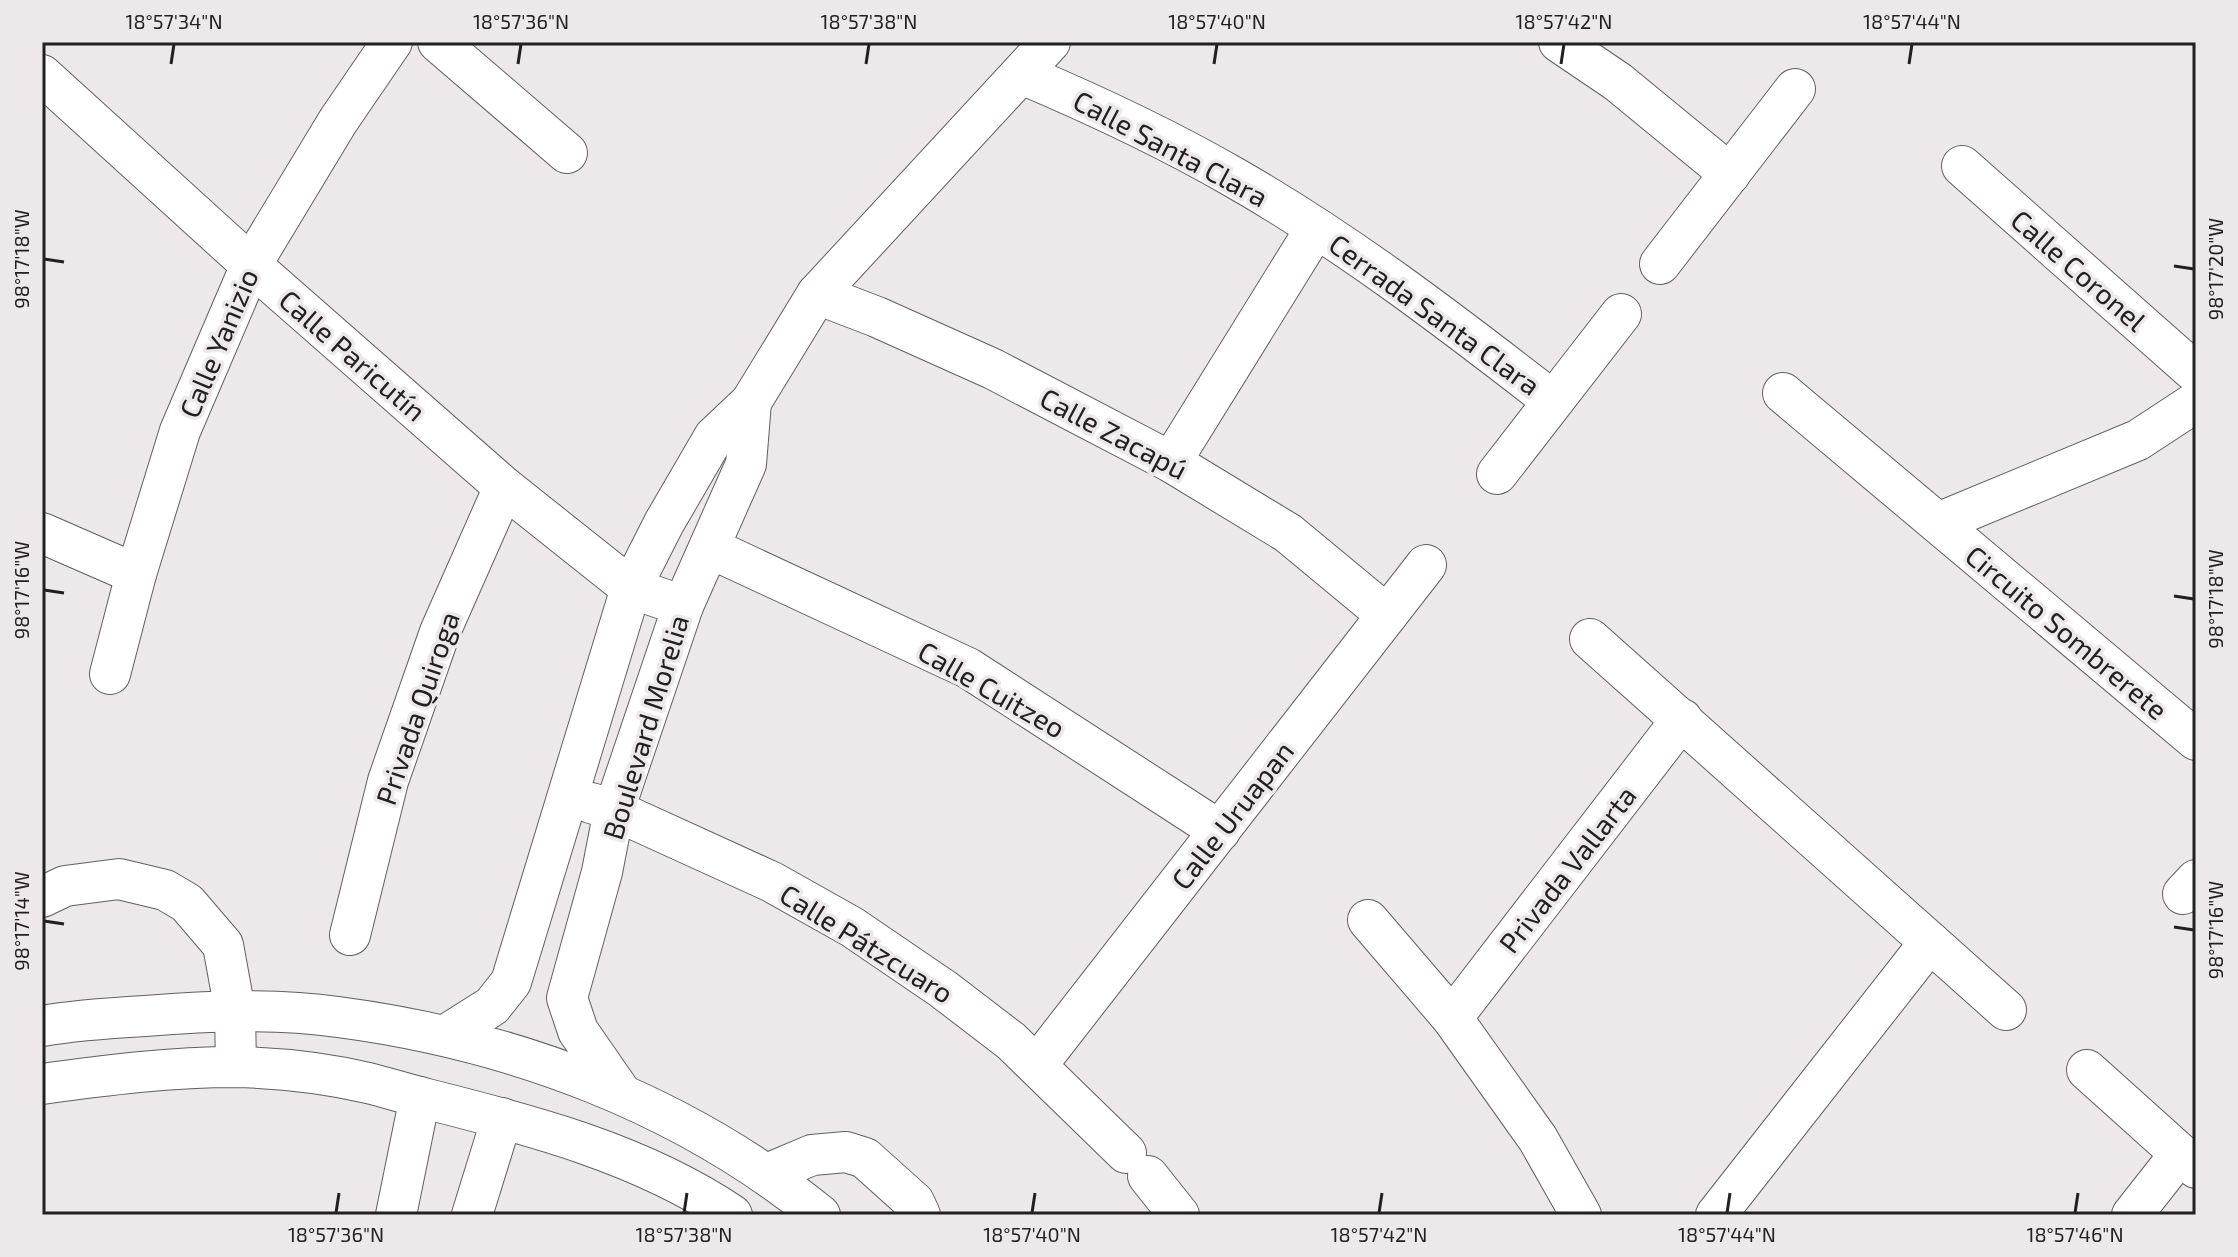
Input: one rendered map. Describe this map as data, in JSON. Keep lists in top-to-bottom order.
{
  "streets": {
    "street": [
      "Calle Santa Clara",
      "Calle Coronel",
      "Cerrada Santa Clara",
      "Calle Yanizio",
      "Calle Paricutín",
      "Calle Zacapú",
      "Circuito Sombrerete",
      "Calle Cuitzeo",
      "Privada Quiroga",
      "Boulevard Morelia",
      "Calle Uruapan",
      "Privada Vallarta",
      "Calle Pátzcuaro"
    ]
  },
  "crossings": [
    ["Calle Santa Clara", "Cerrada Santa Clara"],
    ["Calle Santa Clara", "Boulevard Morelia"],
    ["Calle Yanizio", "Calle Paricutín"],
    ["Calle Paricutín", "Privada Quiroga"],
    ["Calle Paricutín", "Boulevard Morelia"],
    ["Calle Zacapú", "Boulevard Morelia"],
    ["Calle Zacapú", "Calle Uruapan"],
    ["Calle Cuitzeo", "Boulevard Morelia"],
    ["Calle Cuitzeo", "Calle Uruapan"],
    ["Boulevard Morelia", "Calle Pátzcuaro"],
    ["Calle Uruapan", "Calle Pátzcuaro"]
  ],
  "coordinates": [
    "18°57'34\"N",
    "18°57'36\"N",
    "18°57'38\"N",
    "18°57'40\"N",
    "18°57'42\"N",
    "18°57'44\"N",
    "98°17'18\"W",
    "98°17'20\"W",
    "98°17'16\"W",
    "98°17'14\"W",
    "18°57'46\"N"
  ]
}
